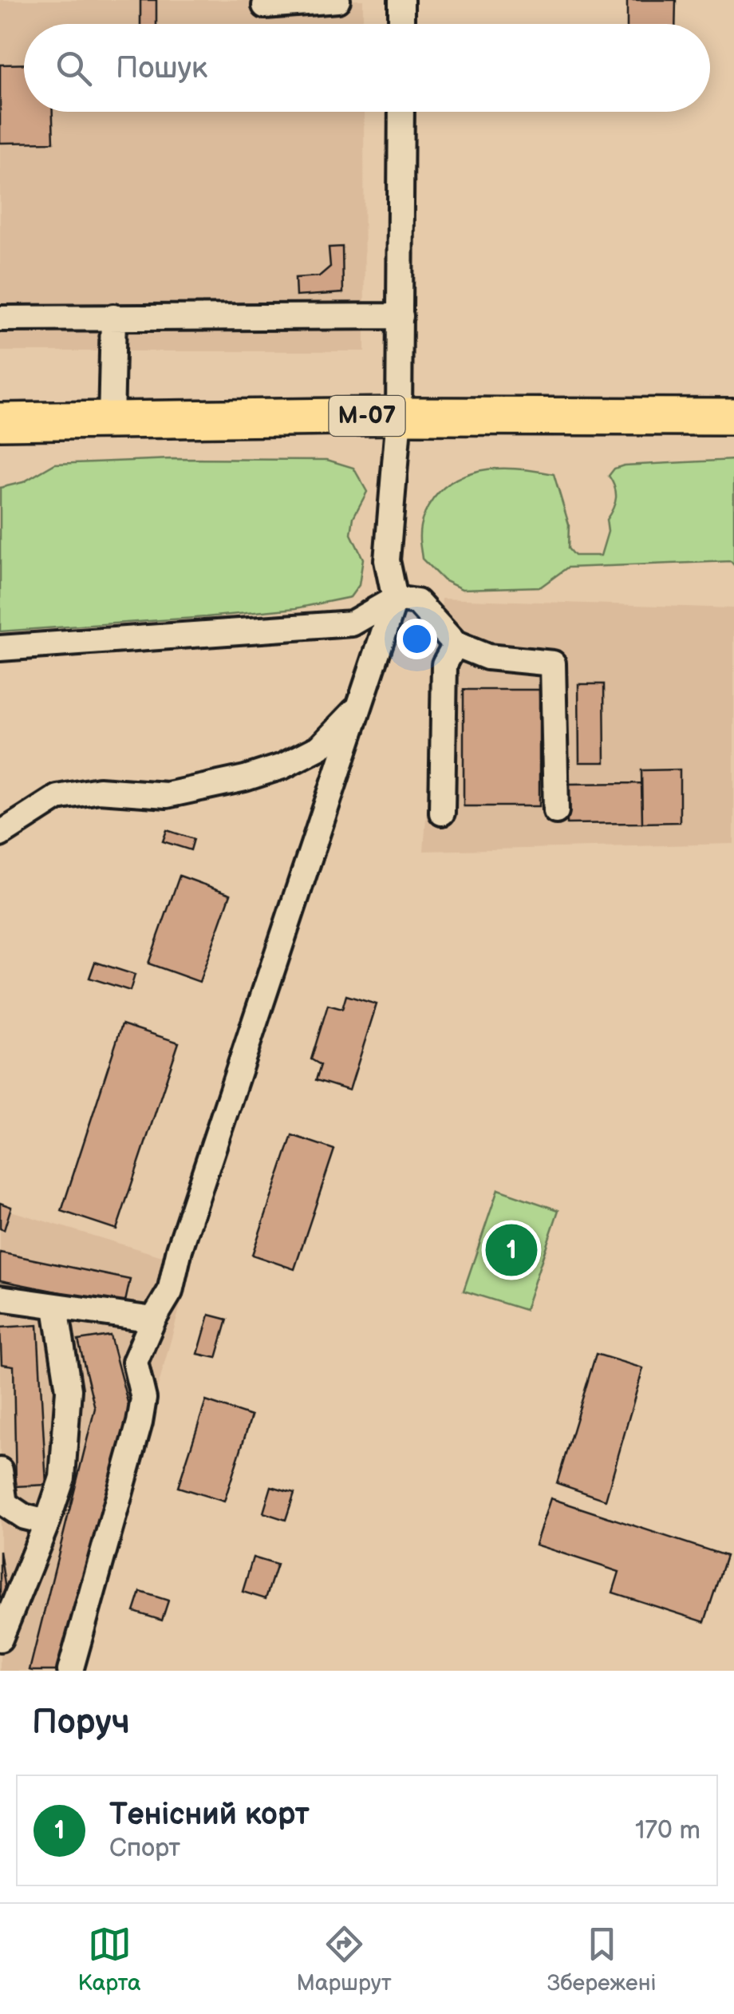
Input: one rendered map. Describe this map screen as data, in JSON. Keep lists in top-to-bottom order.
{
  "streets": {
    "highway": ["М-07"]
  },
  "page": {
    "search": "Пошук",
    "pins": "1",
    "heading": "Поруч",
    "list": [
      {
        "mark": "1",
        "name": "Тенісний корт",
        "note": "Спорт",
        "value": "170 m"
      }
    ],
    "nav": ["Карта", "Маршрут", "Збережені"]
  }
}
